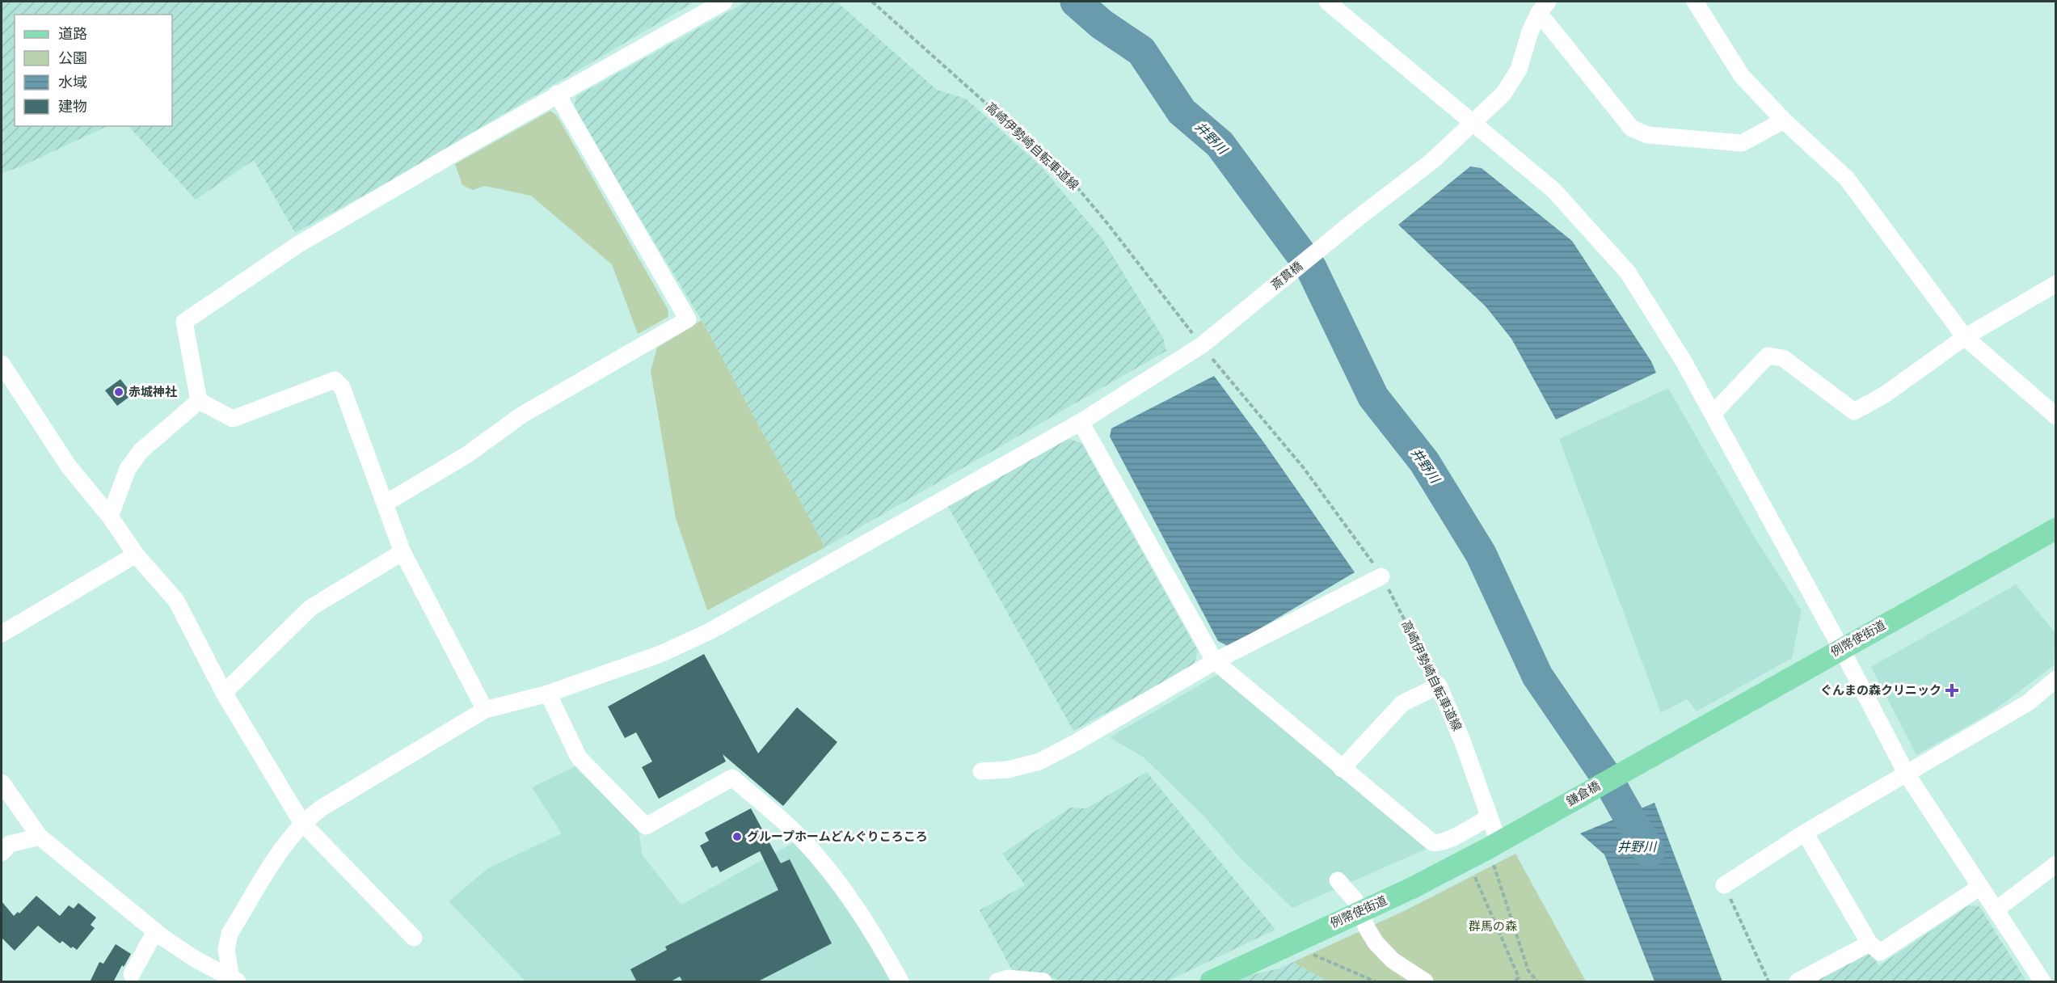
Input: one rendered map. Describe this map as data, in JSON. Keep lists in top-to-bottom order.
{
  "streets": {
    "main road": ["例幣使街道", "鎌倉橋"],
    "street": ["高崎伊勢崎自転車道線", "斎貫橋"]
  },
  "crossings": [
    ["高崎伊勢崎自転車道線", "例幣使街道"],
    ["高崎伊勢崎自転車道線", "鎌倉橋"],
    ["例幣使街道", "鎌倉橋"]
  ],
  "water": ["井野川"],
  "parks": ["群馬の森"],
  "places": {
    "other": ["赤城神社", "グループホームどんぐりころころ"],
    "health": ["ぐんまの森クリニック"]
  },
  "legend": [
    "道路",
    "公園",
    "水域",
    "建物"
  ]
}
